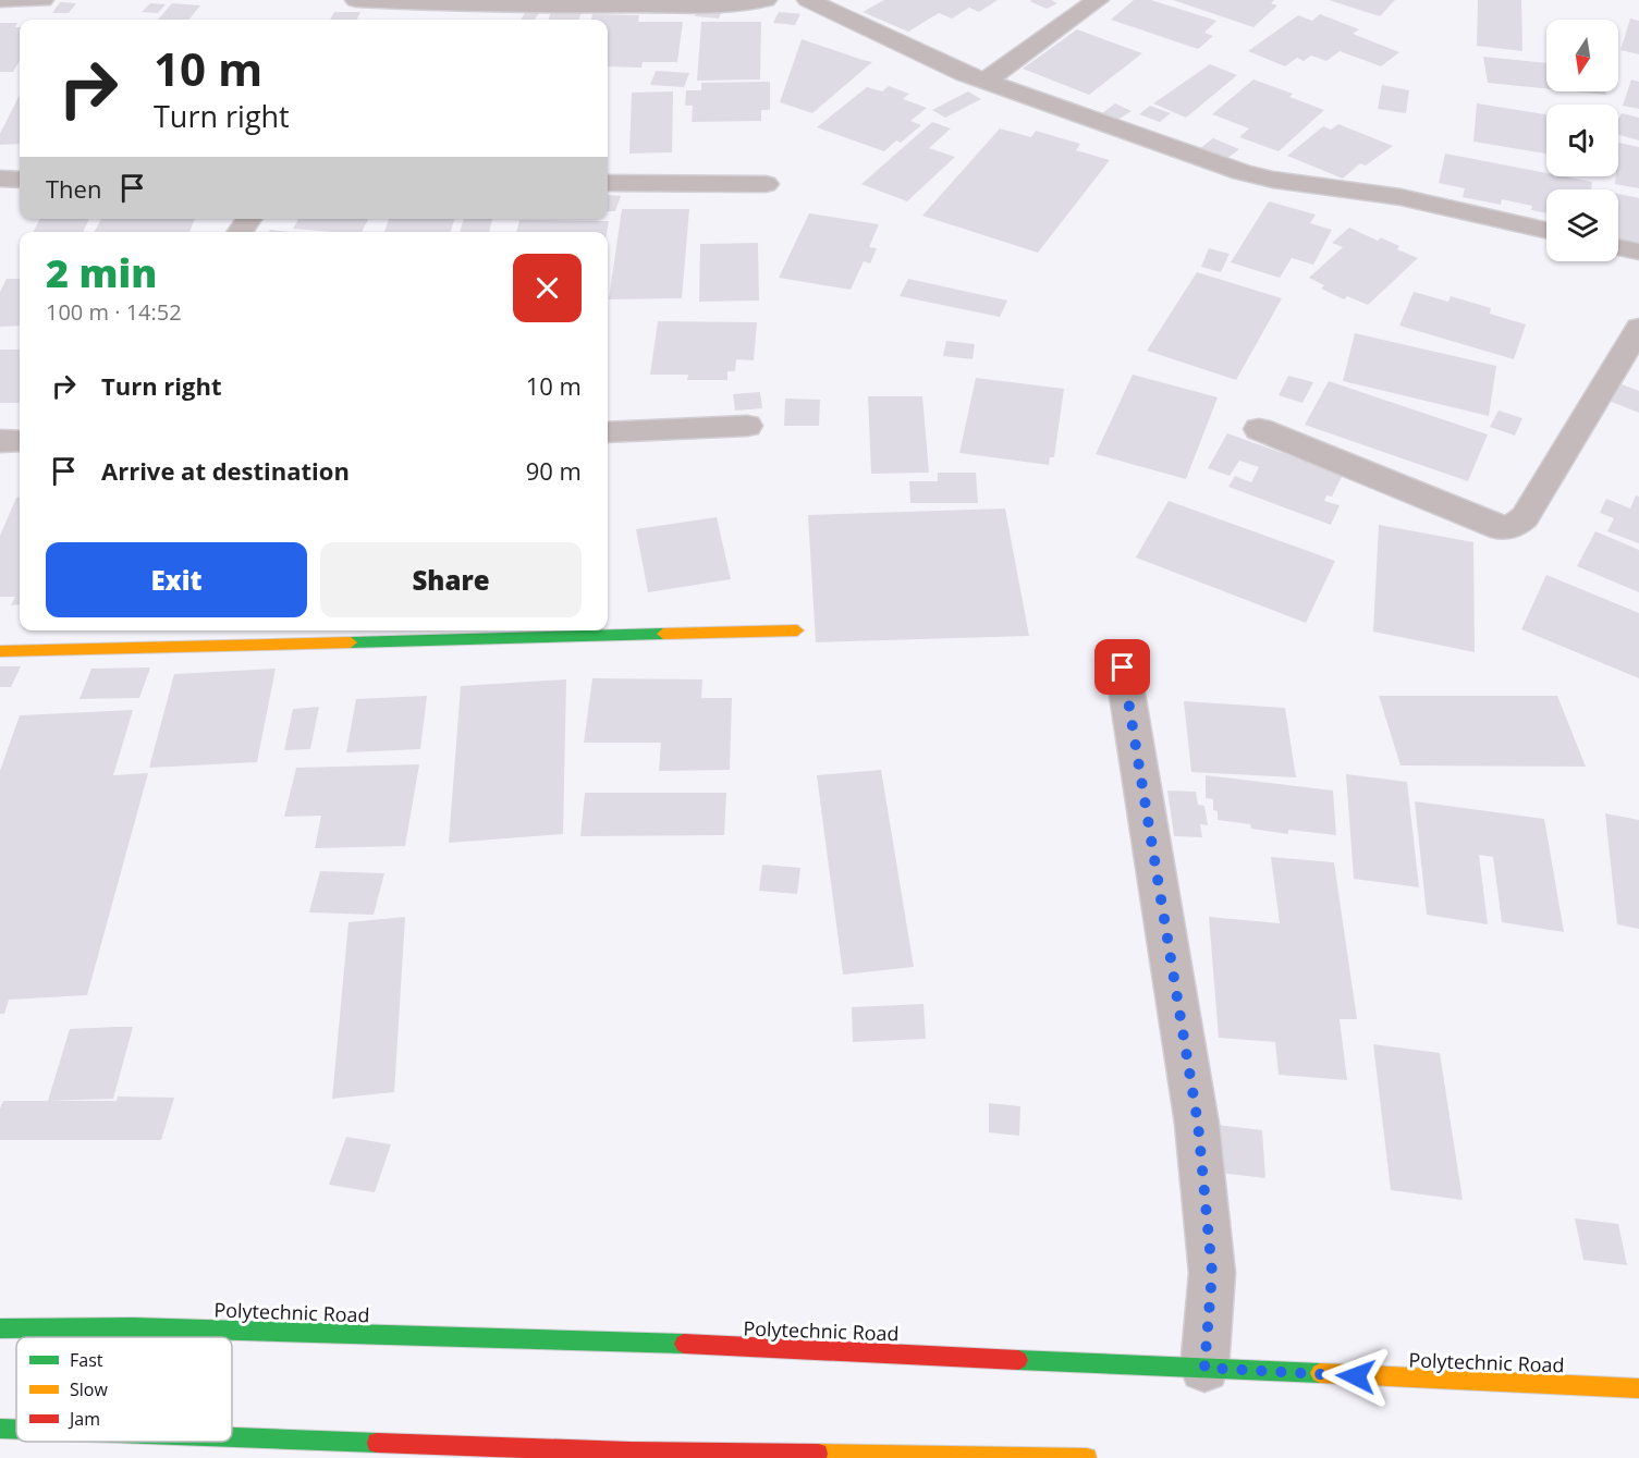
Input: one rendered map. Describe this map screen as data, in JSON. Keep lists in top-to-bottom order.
{
  "streets": {
    "main road": ["Polytechnic Road"]
  },
  "legend": ["Fast", "Slow", "Jam"],
  "north": "bottom",
  "page": {
    "turn": ["10 m", "Turn right"],
    "then": "Then",
    "heading": ["2 min", "100 m · 14:52"],
    "list": [
      {
        "name": "Turn right",
        "value": "10 m"
      },
      {
        "name": "Arrive at destination",
        "value": "90 m"
      }
    ],
    "buttons": ["Exit", "Share"]
  }
}
